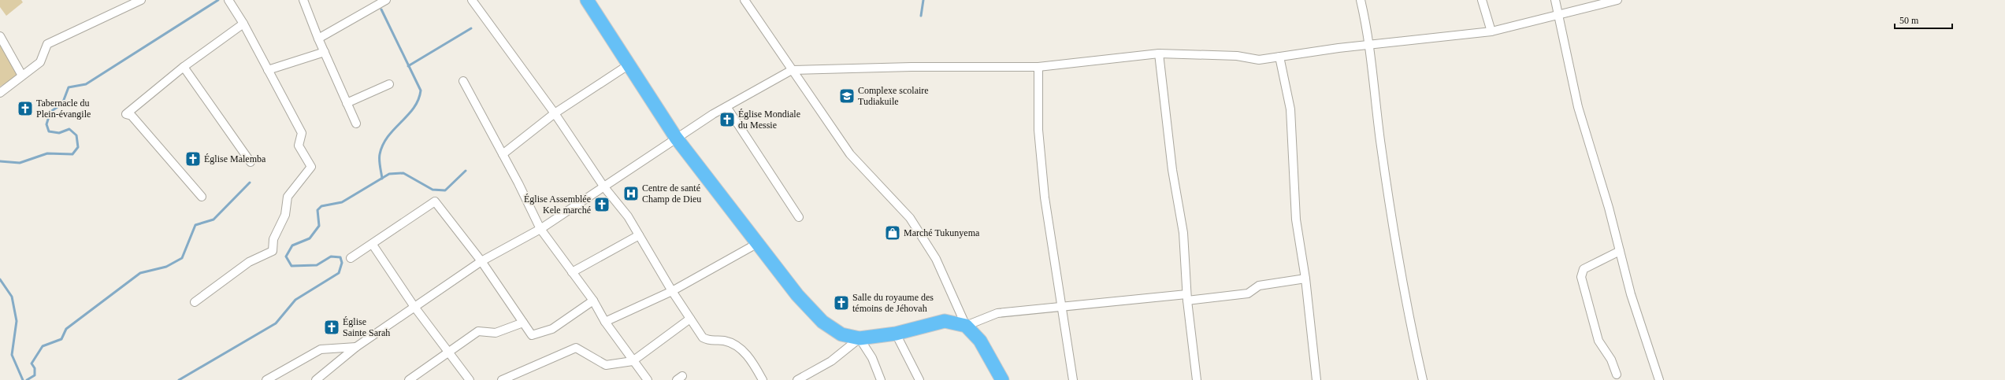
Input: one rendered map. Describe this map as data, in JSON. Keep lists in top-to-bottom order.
{
  "places": {
    "school or university": ["Complexe scolaire Tudiakuile"],
    "church": [
      "Tabernacle du Plein-évangile",
      "Église Mondiale du Messie",
      "Église Malemba",
      "Église Assemblée Kele marché",
      "Salle du royaume des témoins de Jéhovah",
      "Église Sainte Sarah"
    ],
    "hospital": ["Centre de santé Champ de Dieu"],
    "shop": ["Marché Tukunyema"]
  },
  "scale_bar": "50 m"
}
